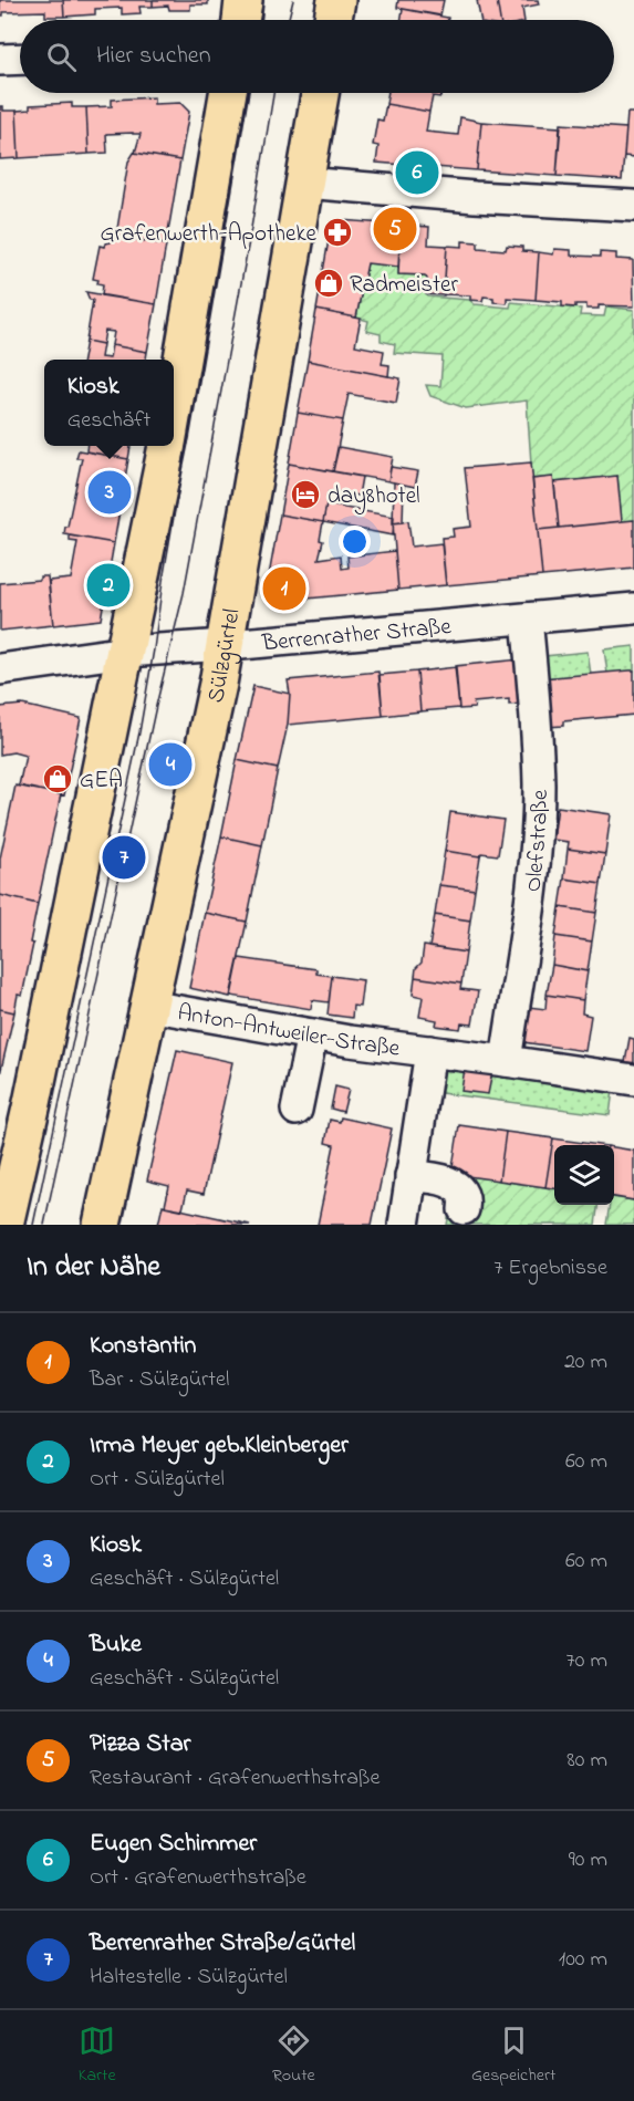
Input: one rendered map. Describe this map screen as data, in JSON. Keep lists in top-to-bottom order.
{
  "streets": {
    "main road": ["Sülzgürtel"],
    "street": ["Berrenrather Straße", "Olefstraße", "Anton-Antweiler-Straße"]
  },
  "crossings": [
    ["Berrenrather Straße", "Sülzgürtel"],
    ["Berrenrather Straße", "Olefstraße"],
    ["Sülzgürtel", "Anton-Antweiler-Straße"],
    ["Olefstraße", "Anton-Antweiler-Straße"]
  ],
  "places": {
    "pharmacy": ["Grafenwerth-Apotheke"],
    "shop": ["Radmeister", "GEA"],
    "hotel": ["day8hotel"]
  },
  "page": {
    "search": "Hier suchen",
    "pins": [
      "6",
      "5",
      "3",
      "2",
      "1",
      "4",
      "7"
    ],
    "popup": ["Kiosk", "Geschäft"],
    "heading": ["In der Nähe", "7 Ergebnisse"],
    "list": [
      {
        "mark": "1",
        "name": "Konstantin",
        "note": "Bar · Sülzgürtel",
        "value": "20 m"
      },
      {
        "mark": "2",
        "name": "Irma Meyer geb.Kleinberger",
        "note": "Ort · Sülzgürtel",
        "value": "60 m"
      },
      {
        "mark": "3",
        "name": "Kiosk",
        "note": "Geschäft · Sülzgürtel",
        "value": "60 m"
      },
      {
        "mark": "4",
        "name": "Buke",
        "note": "Geschäft · Sülzgürtel",
        "value": "70 m"
      },
      {
        "mark": "5",
        "name": "Pizza Star",
        "note": "Restaurant · Grafenwerthstraße",
        "value": "80 m"
      },
      {
        "mark": "6",
        "name": "Eugen Schimmer",
        "note": "Ort · Grafenwerthstraße",
        "value": "90 m"
      },
      {
        "mark": "7",
        "name": "Berrenrather Straße/Gürtel",
        "note": "Haltestelle · Sülzgürtel",
        "value": "100 m"
      }
    ],
    "nav": ["Karte", "Route", "Gespeichert"]
  }
}
